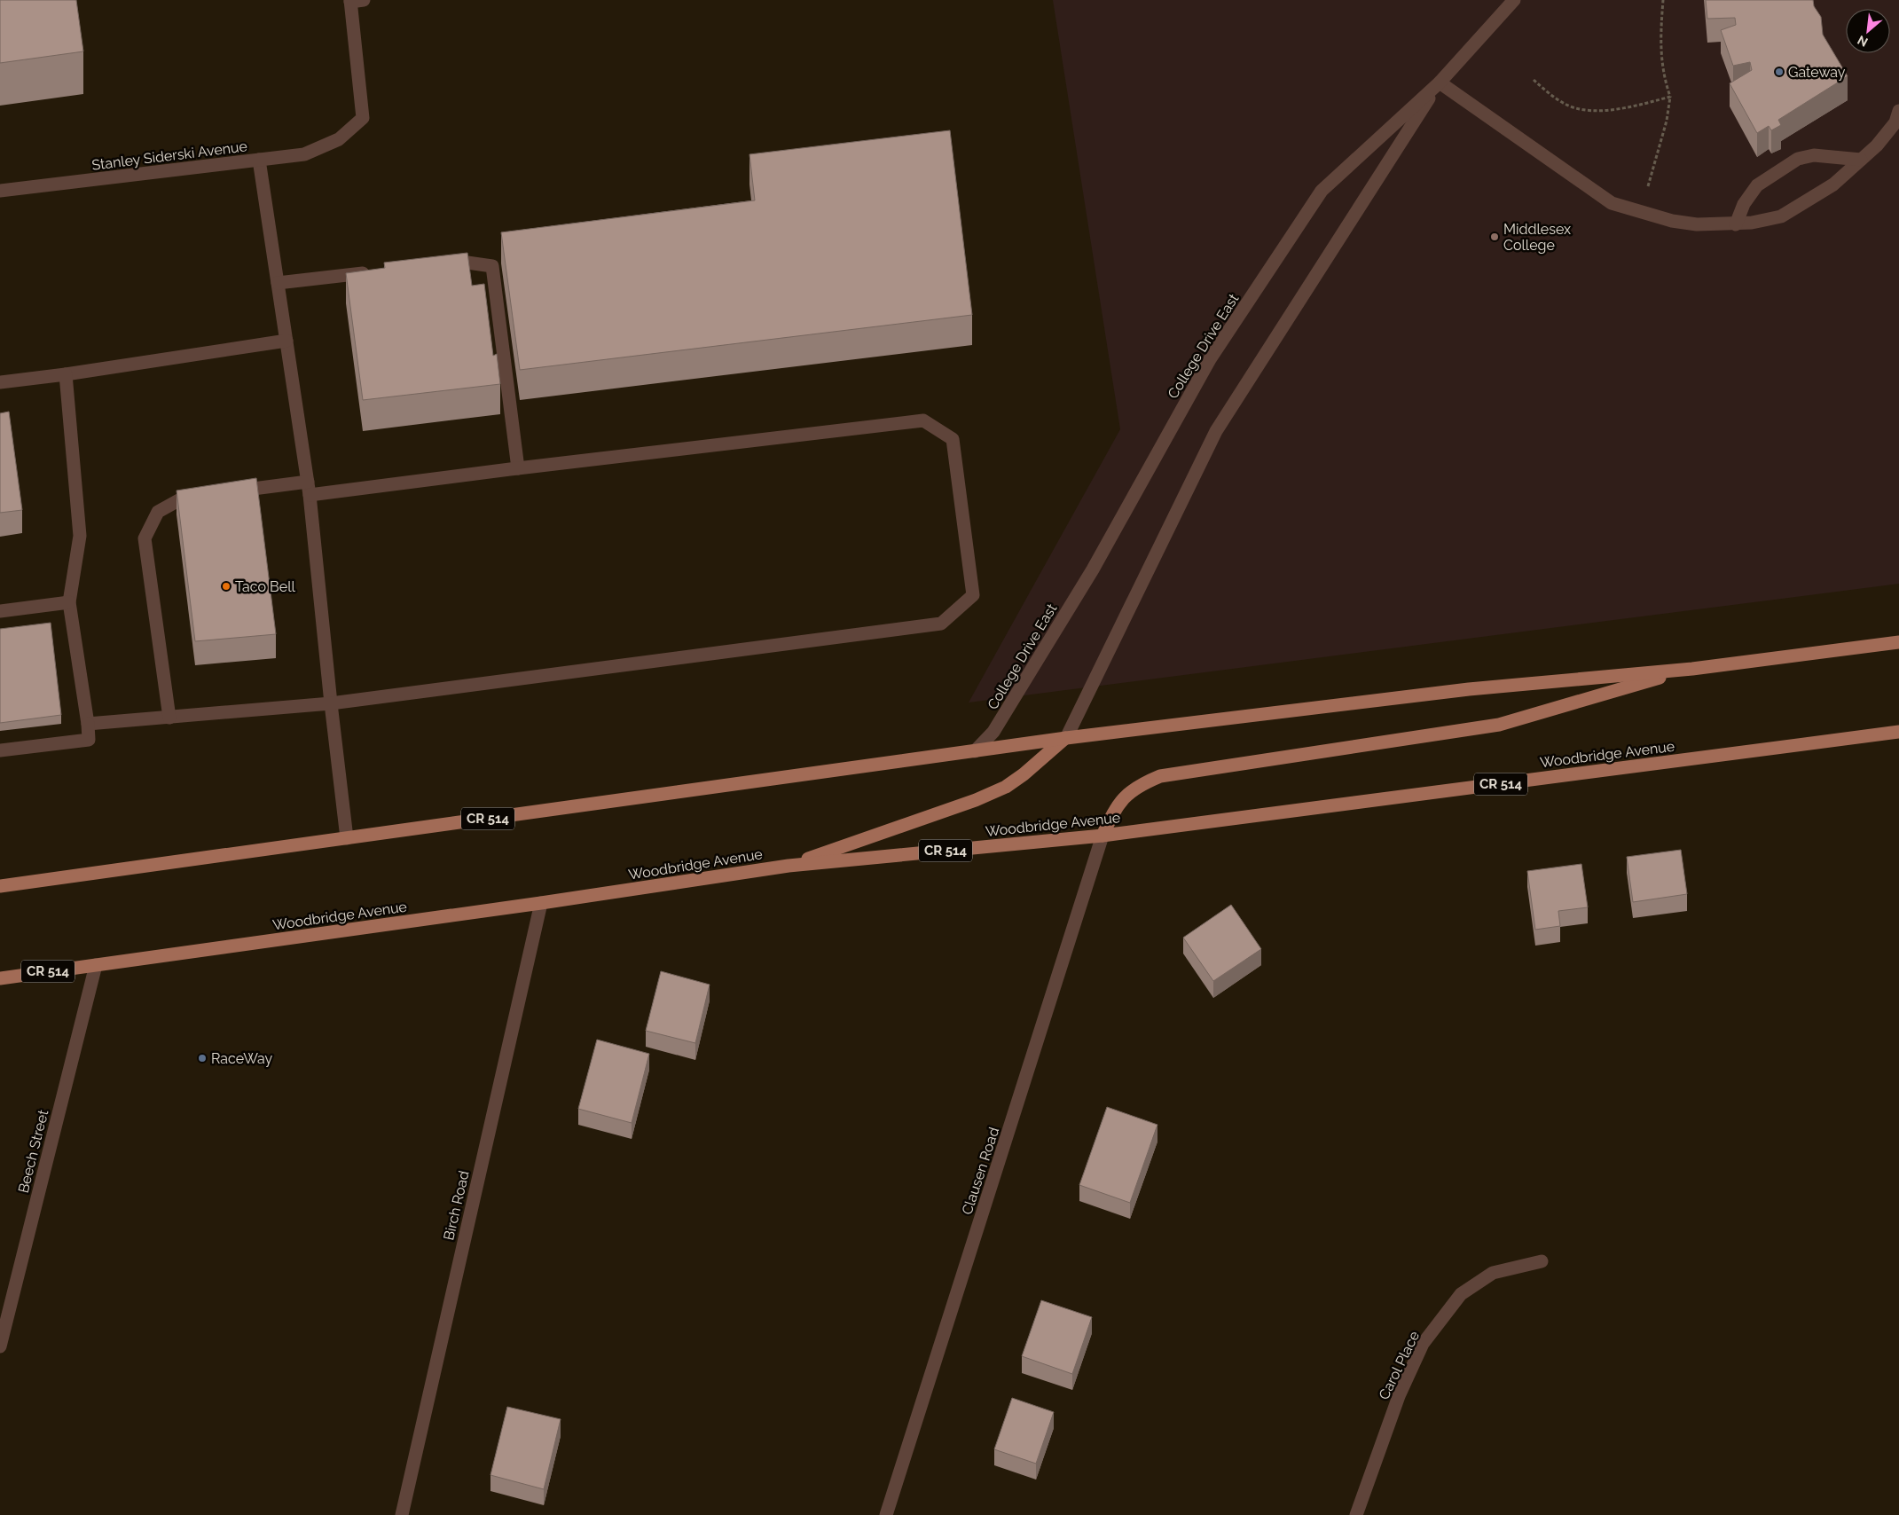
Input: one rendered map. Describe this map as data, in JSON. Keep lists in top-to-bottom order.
{
  "streets": {
    "main road": ["Woodbridge Avenue", "CR 514"],
    "street": [
      "Stanley Siderski Avenue",
      "College Drive East",
      "Beech Street",
      "Clausen Road",
      "Birch Road",
      "Carol Place"
    ]
  },
  "crossings": [
    ["College Drive East", "CR 514"],
    ["Woodbridge Avenue", "Beech Street"],
    ["Woodbridge Avenue", "Clausen Road"],
    ["Woodbridge Avenue", "Birch Road"]
  ],
  "places": [
    "Gateway",
    "Middlesex College",
    "Taco Bell",
    "RaceWay"
  ],
  "north": "bottom left"
}
